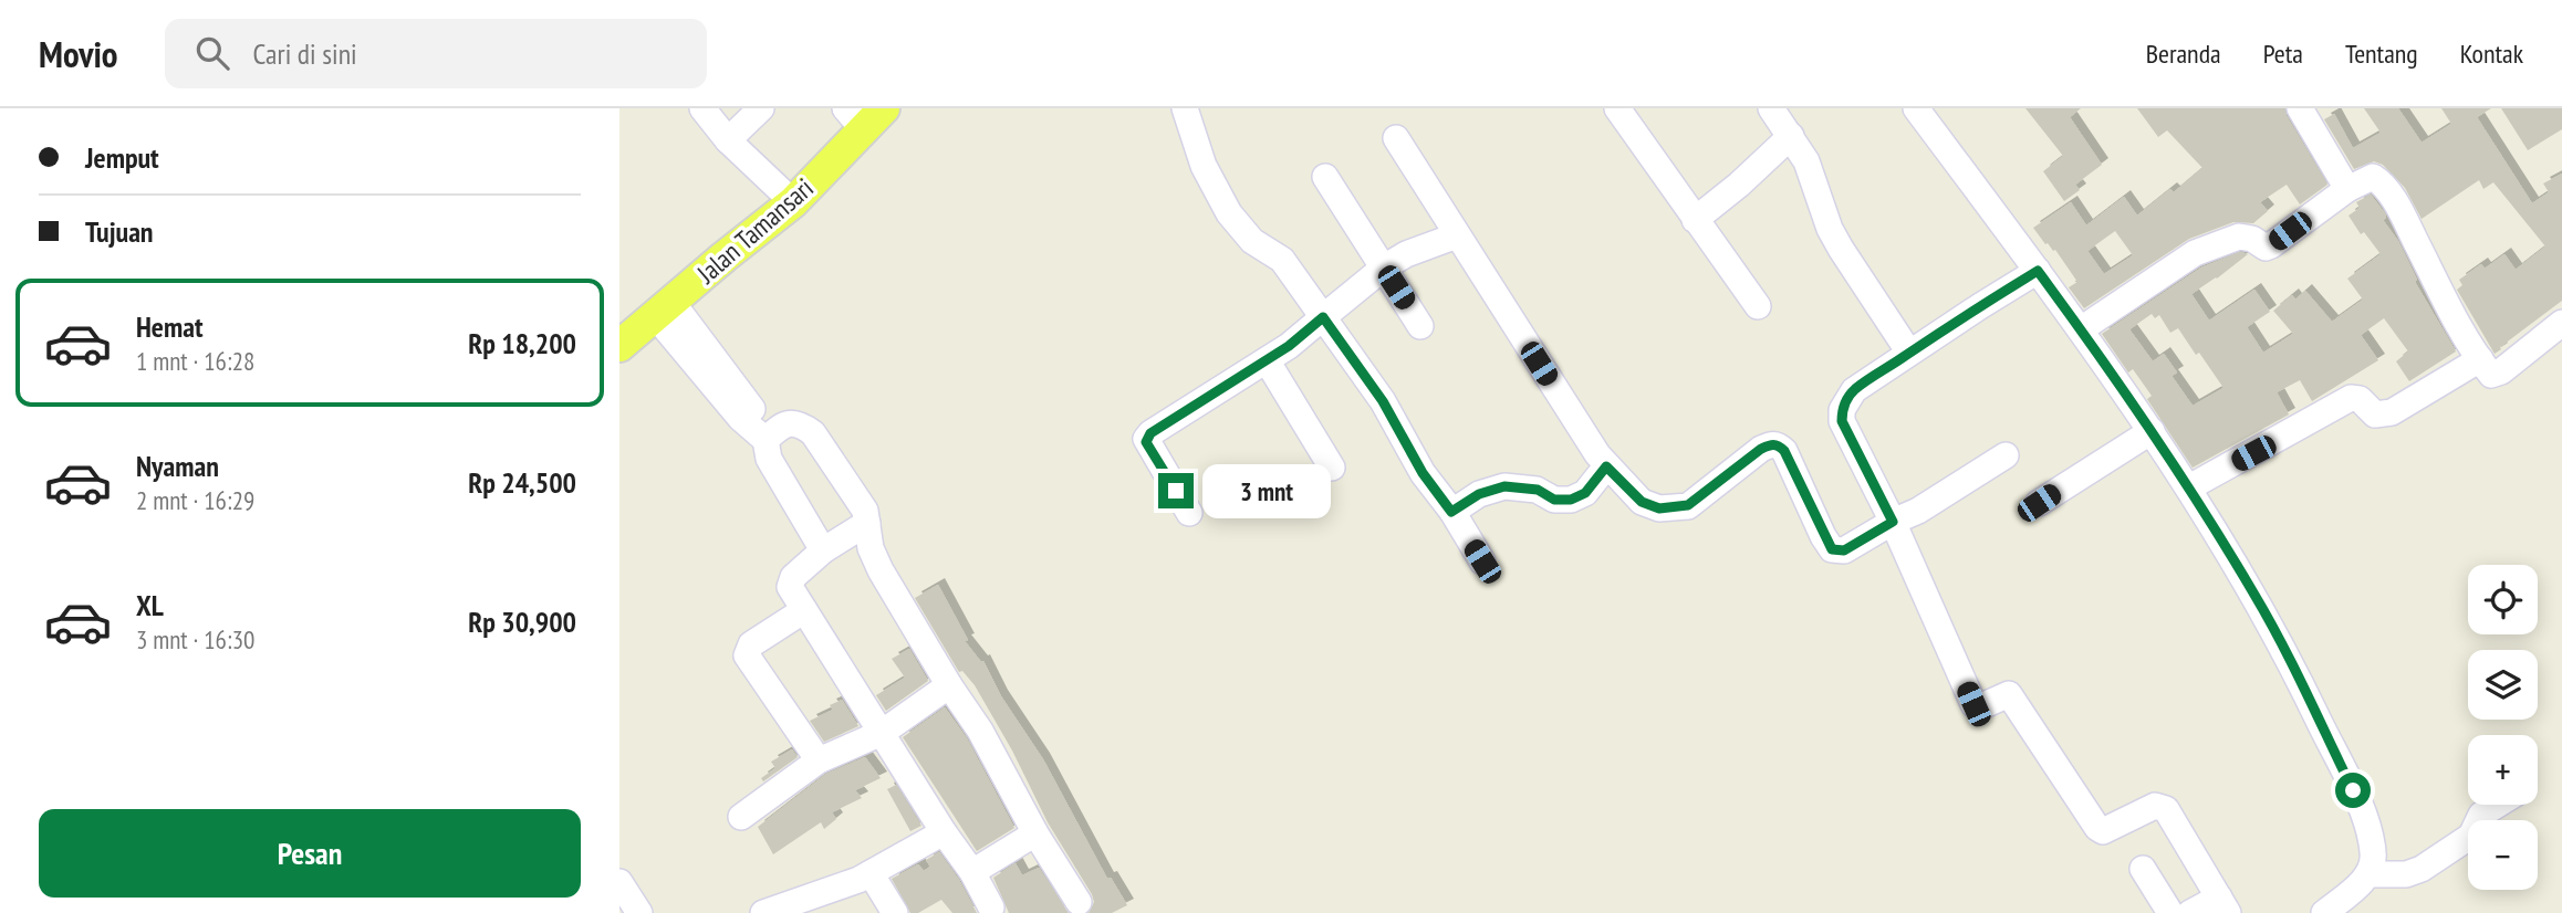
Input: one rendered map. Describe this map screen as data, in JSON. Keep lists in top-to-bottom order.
{
  "streets": {
    "main road": ["Jalan Tamansari"]
  },
  "page": {
    "header": "Movio",
    "search": "Cari di sini",
    "nav": [
      "Beranda",
      "Peta",
      "Tentang",
      "Kontak"
    ],
    "banner": ["Jemput", "Tujuan"],
    "list": [
      {
        "name": "Hemat",
        "note": "1 mnt · 16:28",
        "value": "Rp 18,200"
      },
      {
        "name": "Nyaman",
        "note": "2 mnt · 16:29",
        "value": "Rp 24,500"
      },
      {
        "name": "XL",
        "note": "3 mnt · 16:30",
        "value": "Rp 30,900"
      }
    ],
    "bubble": "3 mnt",
    "map_buttons": ["+", "−"],
    "buttons": "Pesan"
  }
}
